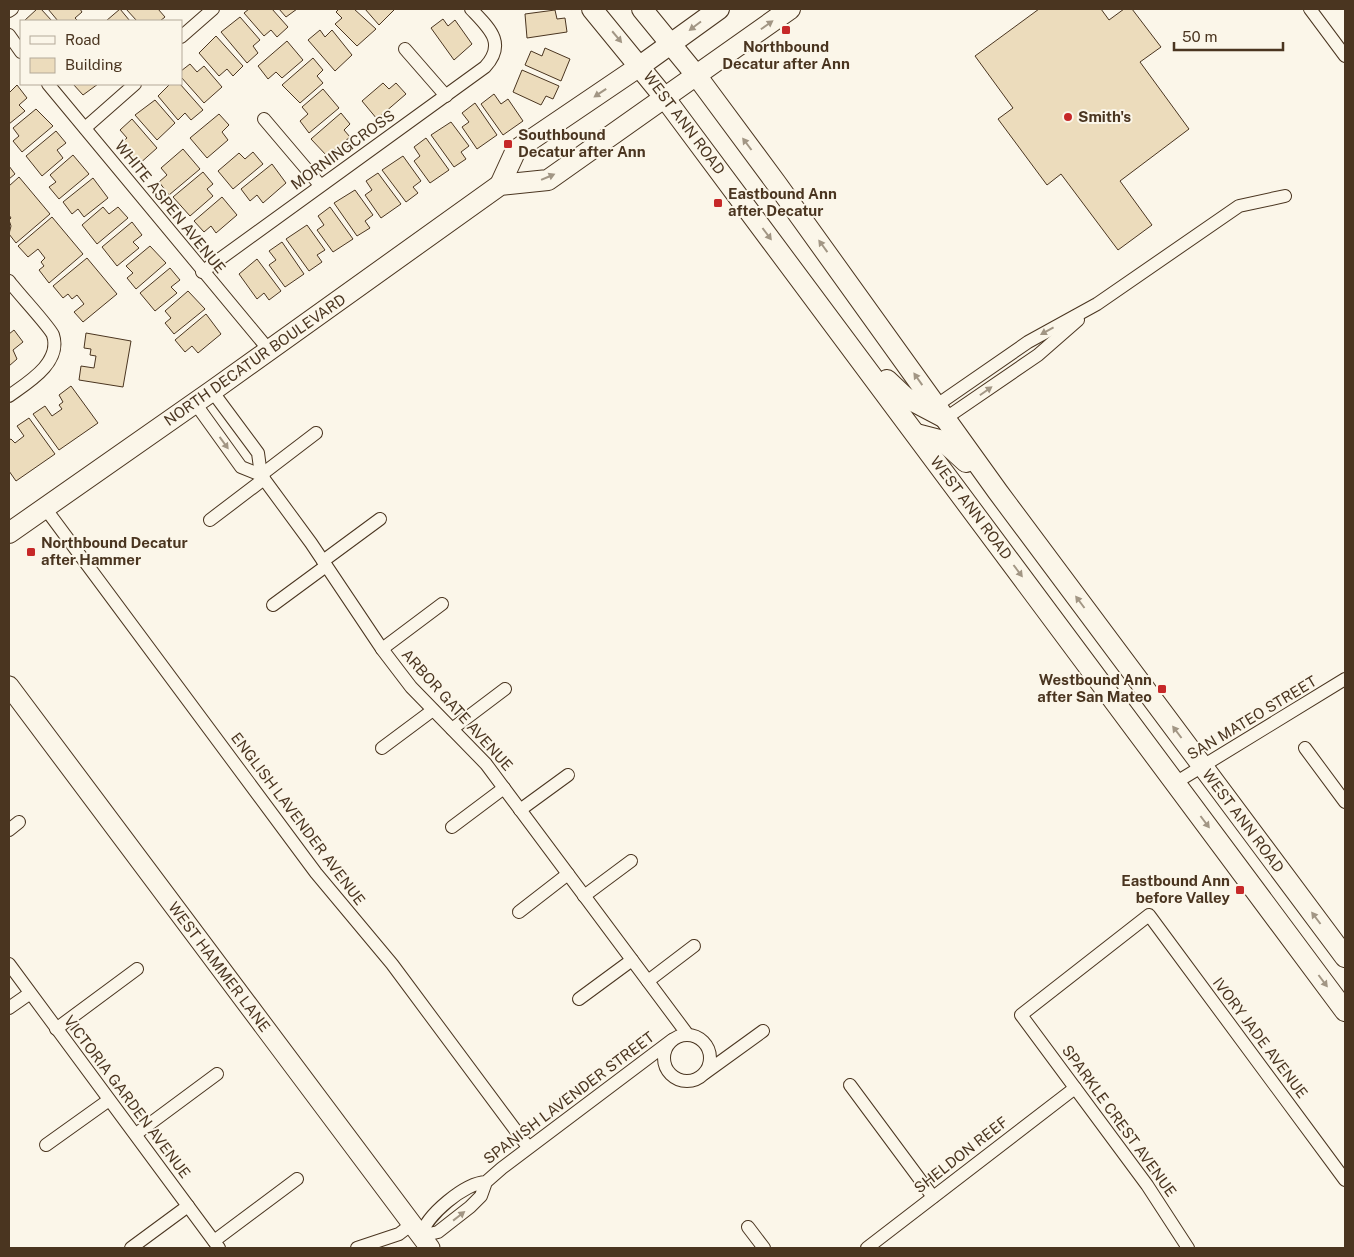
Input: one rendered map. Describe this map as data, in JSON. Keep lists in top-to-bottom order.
{
  "streets": {
    "main road": ["WEST ANN ROAD", "NORTH DECATUR BOULEVARD"],
    "street": [
      "MORNINGCROSS",
      "WHITE ASPEN AVENUE",
      "ARBOR GATE AVENUE",
      "SAN MATEO STREET",
      "ENGLISH LAVENDER AVENUE",
      "WEST HAMMER LANE",
      "IVORY JADE AVENUE",
      "VICTORIA GARDEN AVENUE",
      "SPANISH LAVENDER STREET",
      "SPARKLE CREST AVENUE",
      "SHELDON REEF"
    ]
  },
  "crossings": [
    ["WEST ANN ROAD", "NORTH DECATUR BOULEVARD"],
    ["WEST ANN ROAD", "SAN MATEO STREET"],
    ["MORNINGCROSS", "WHITE ASPEN AVENUE"],
    ["WHITE ASPEN AVENUE", "NORTH DECATUR BOULEVARD"],
    ["NORTH DECATUR BOULEVARD", "ARBOR GATE AVENUE"],
    ["NORTH DECATUR BOULEVARD", "ENGLISH LAVENDER AVENUE"],
    ["ARBOR GATE AVENUE", "SPANISH LAVENDER STREET"],
    ["ENGLISH LAVENDER AVENUE", "SPANISH LAVENDER STREET"],
    ["WEST HAMMER LANE", "SPANISH LAVENDER STREET"],
    ["IVORY JADE AVENUE", "SPARKLE CREST AVENUE"],
    ["SPARKLE CREST AVENUE", "SHELDON REEF"]
  ],
  "places": {
    "transit": [
      "Northbound Decatur after Ann",
      "Southbound Decatur after Ann",
      "Eastbound Ann after Decatur",
      "Northbound Decatur after Hammer",
      "Westbound Ann after San Mateo",
      "Eastbound Ann before Valley"
    ],
    "other": ["Smith's"]
  },
  "legend": ["Road", "Building"],
  "scale_bar": "50 m"
}
